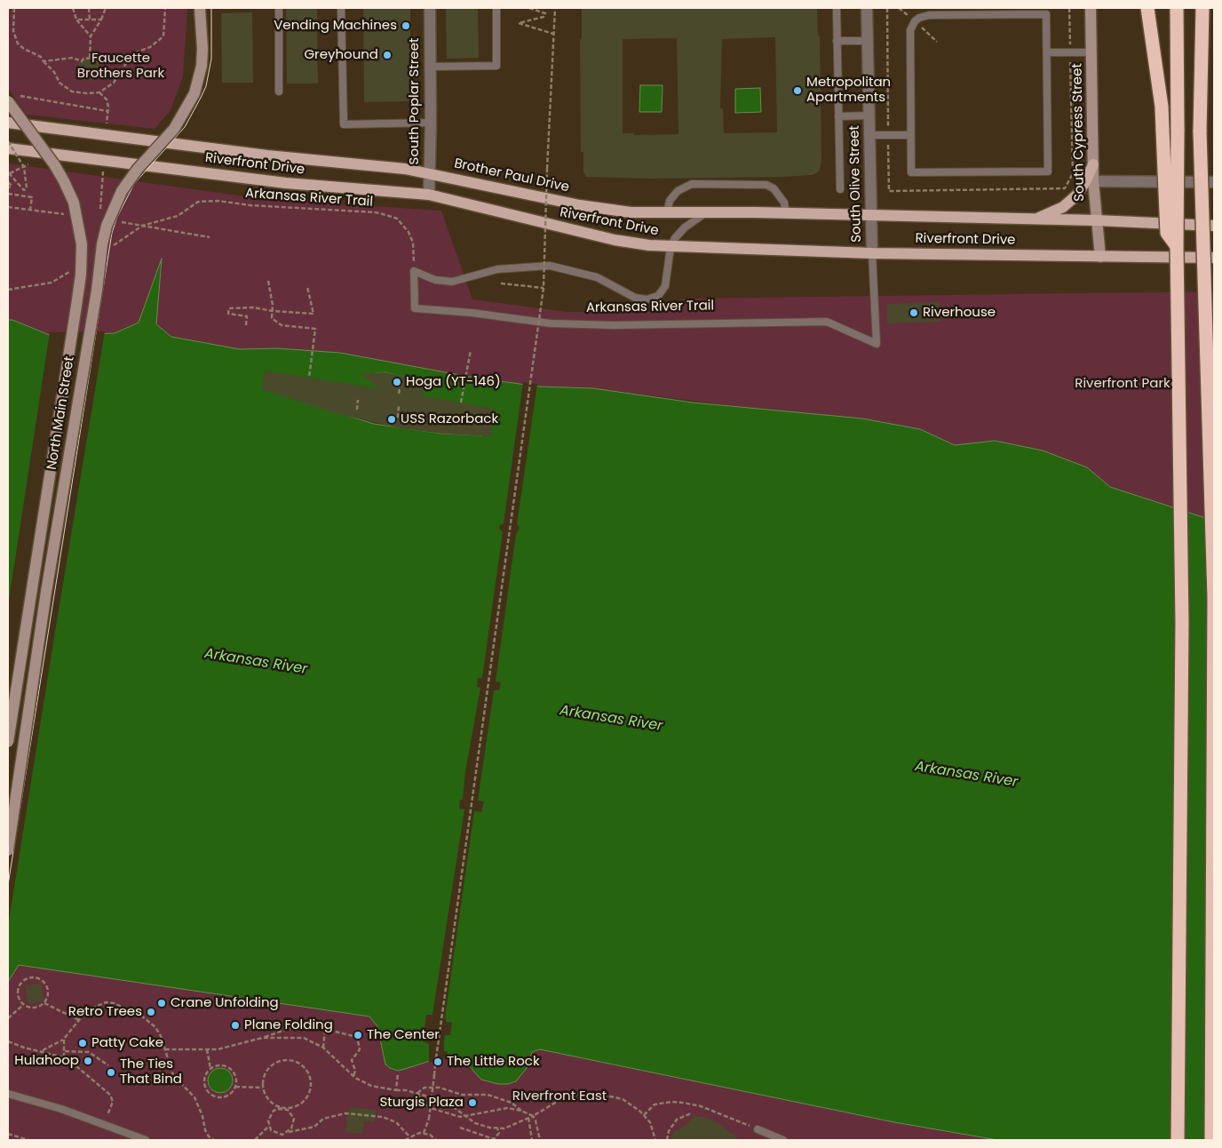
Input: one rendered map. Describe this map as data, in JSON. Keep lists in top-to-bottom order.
{
  "streets": {
    "main road": [
      "South Cypress Street",
      "Riverfront Drive",
      "Brother Paul Drive",
      "North Main Street"
    ],
    "street": ["South Poplar Street", "South Olive Street"],
    "path": ["Arkansas River Trail"]
  },
  "crossings": [
    ["South Poplar Street", "Riverfront Drive"],
    ["South Poplar Street", "Brother Paul Drive"],
    ["South Cypress Street", "Riverfront Drive"],
    ["Riverfront Drive", "Brother Paul Drive"],
    ["Riverfront Drive", "South Olive Street"],
    ["Brother Paul Drive", "South Olive Street"]
  ],
  "water": ["Arkansas River"],
  "parks": ["Faucette Brothers Park", "Riverfront Park", "RIverfront East"],
  "places": [
    "Vending Machines",
    "Greyhound",
    "Metropolitan Apartments",
    "Riverhouse",
    "Hoga (YT-146)",
    "USS Razorback",
    "Crane Unfolding",
    "Retro Trees",
    "Plane Folding",
    "The Center",
    "Patty Cake",
    "Hulahoop",
    "The Little Rock",
    "The Ties That Bind",
    "Sturgis Plaza"
  ]
}
